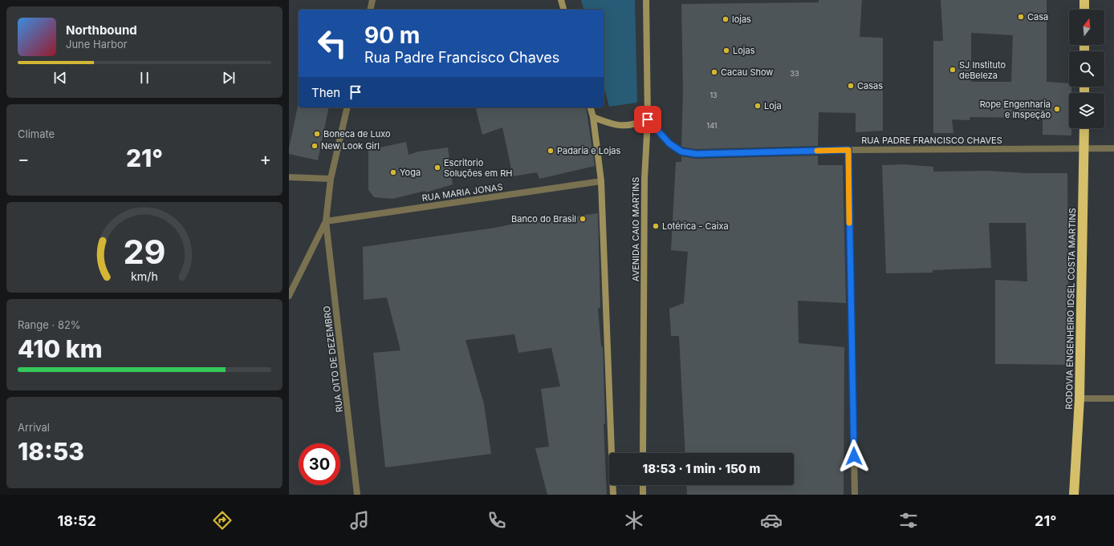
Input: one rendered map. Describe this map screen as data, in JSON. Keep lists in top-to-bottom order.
{
  "streets": {
    "highway": ["RODOVIA ENGENHEIRO IDSEL COSTA MARTINS"],
    "main road": ["AVENIDA CAIO MARTINS"],
    "street": ["RUA PADRE FRANCISCO CHAVES", "RUA MARIA JONAS", "RUA OITO DE DEZEMBRO"]
  },
  "crossings": [
    ["RUA PADRE FRANCISCO CHAVES", "AVENIDA CAIO MARTINS"],
    ["RUA PADRE FRANCISCO CHAVES", "RODOVIA ENGENHEIRO IDSEL COSTA MARTINS"],
    ["RUA MARIA JONAS", "RUA OITO DE DEZEMBRO"]
  ],
  "places": [
    "Casa",
    "lojas",
    "Lojas",
    "SJ Instituto deBeleza",
    "Cacau Show",
    "Casas",
    "Loja",
    "Rope Engenharia e Inspeção",
    "Boneca de Luxo",
    "New Look Girl",
    "Padaria e Lojas",
    "Escritorio Soluções em RH",
    "Yoga",
    "Banco do Brasil",
    "Lotérica - Caixa"
  ],
  "house_numbers": ["33", "13", "141"],
  "north": "top",
  "page": {
    "turn": ["90 m", "Rua Padre Francisco Chaves"],
    "song": ["Northbound", "June Harbor"],
    "then": "Then",
    "tile": [
      "Climate",
      ["Range · 82%", "410 km"],
      ["Arrival", "18:53"]
    ],
    "heat": ["−", "21°", "+"],
    "limit": "30",
    "trip": "18:53 · 1 min · 150 m",
    "tabs": ["18:52", "21°"],
    "gauge": ["29", "km/h"]
  }
}
